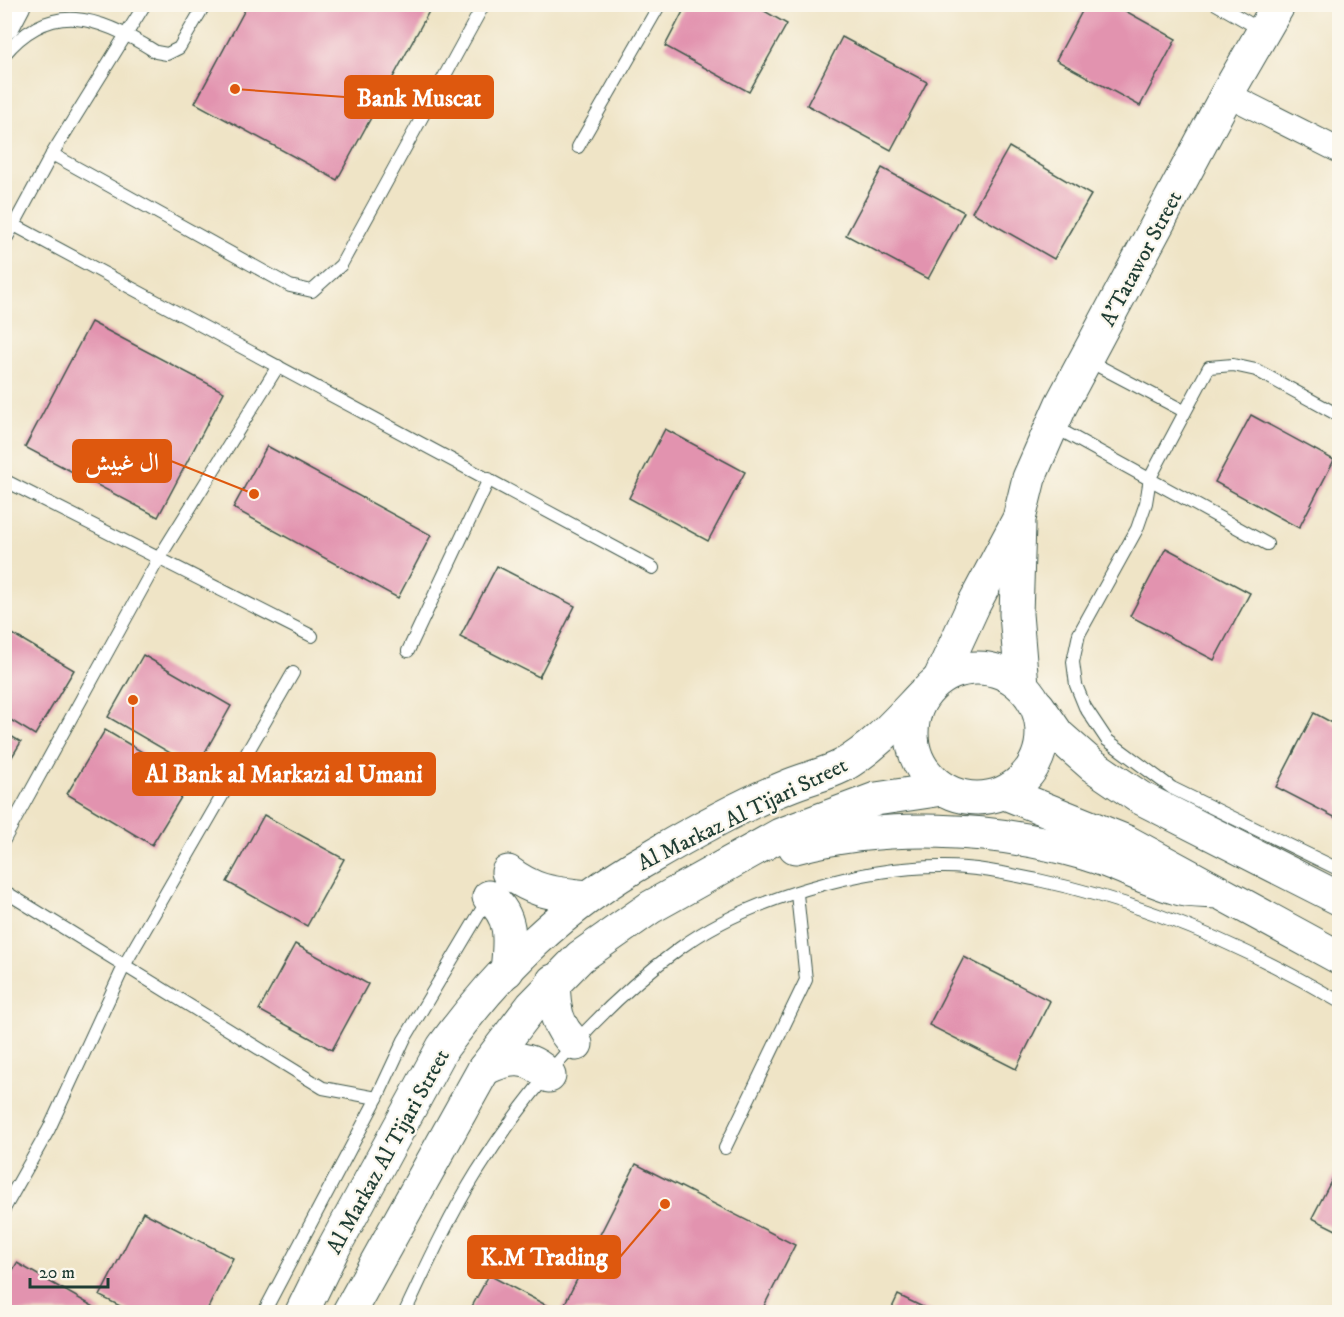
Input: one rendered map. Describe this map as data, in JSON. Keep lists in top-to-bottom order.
{
  "streets": {
    "street": ["A'Tatawor Street", "Al Markaz Al Tijari Street"]
  },
  "crossings": [
    ["A'Tatawor Street", "Al Markaz Al Tijari Street"]
  ],
  "places": [
    "Bank Muscat",
    "ال غبيش",
    "Al Bank al Markazi al Umani",
    "K.M Trading"
  ],
  "scale_bar": "20 m"
}
